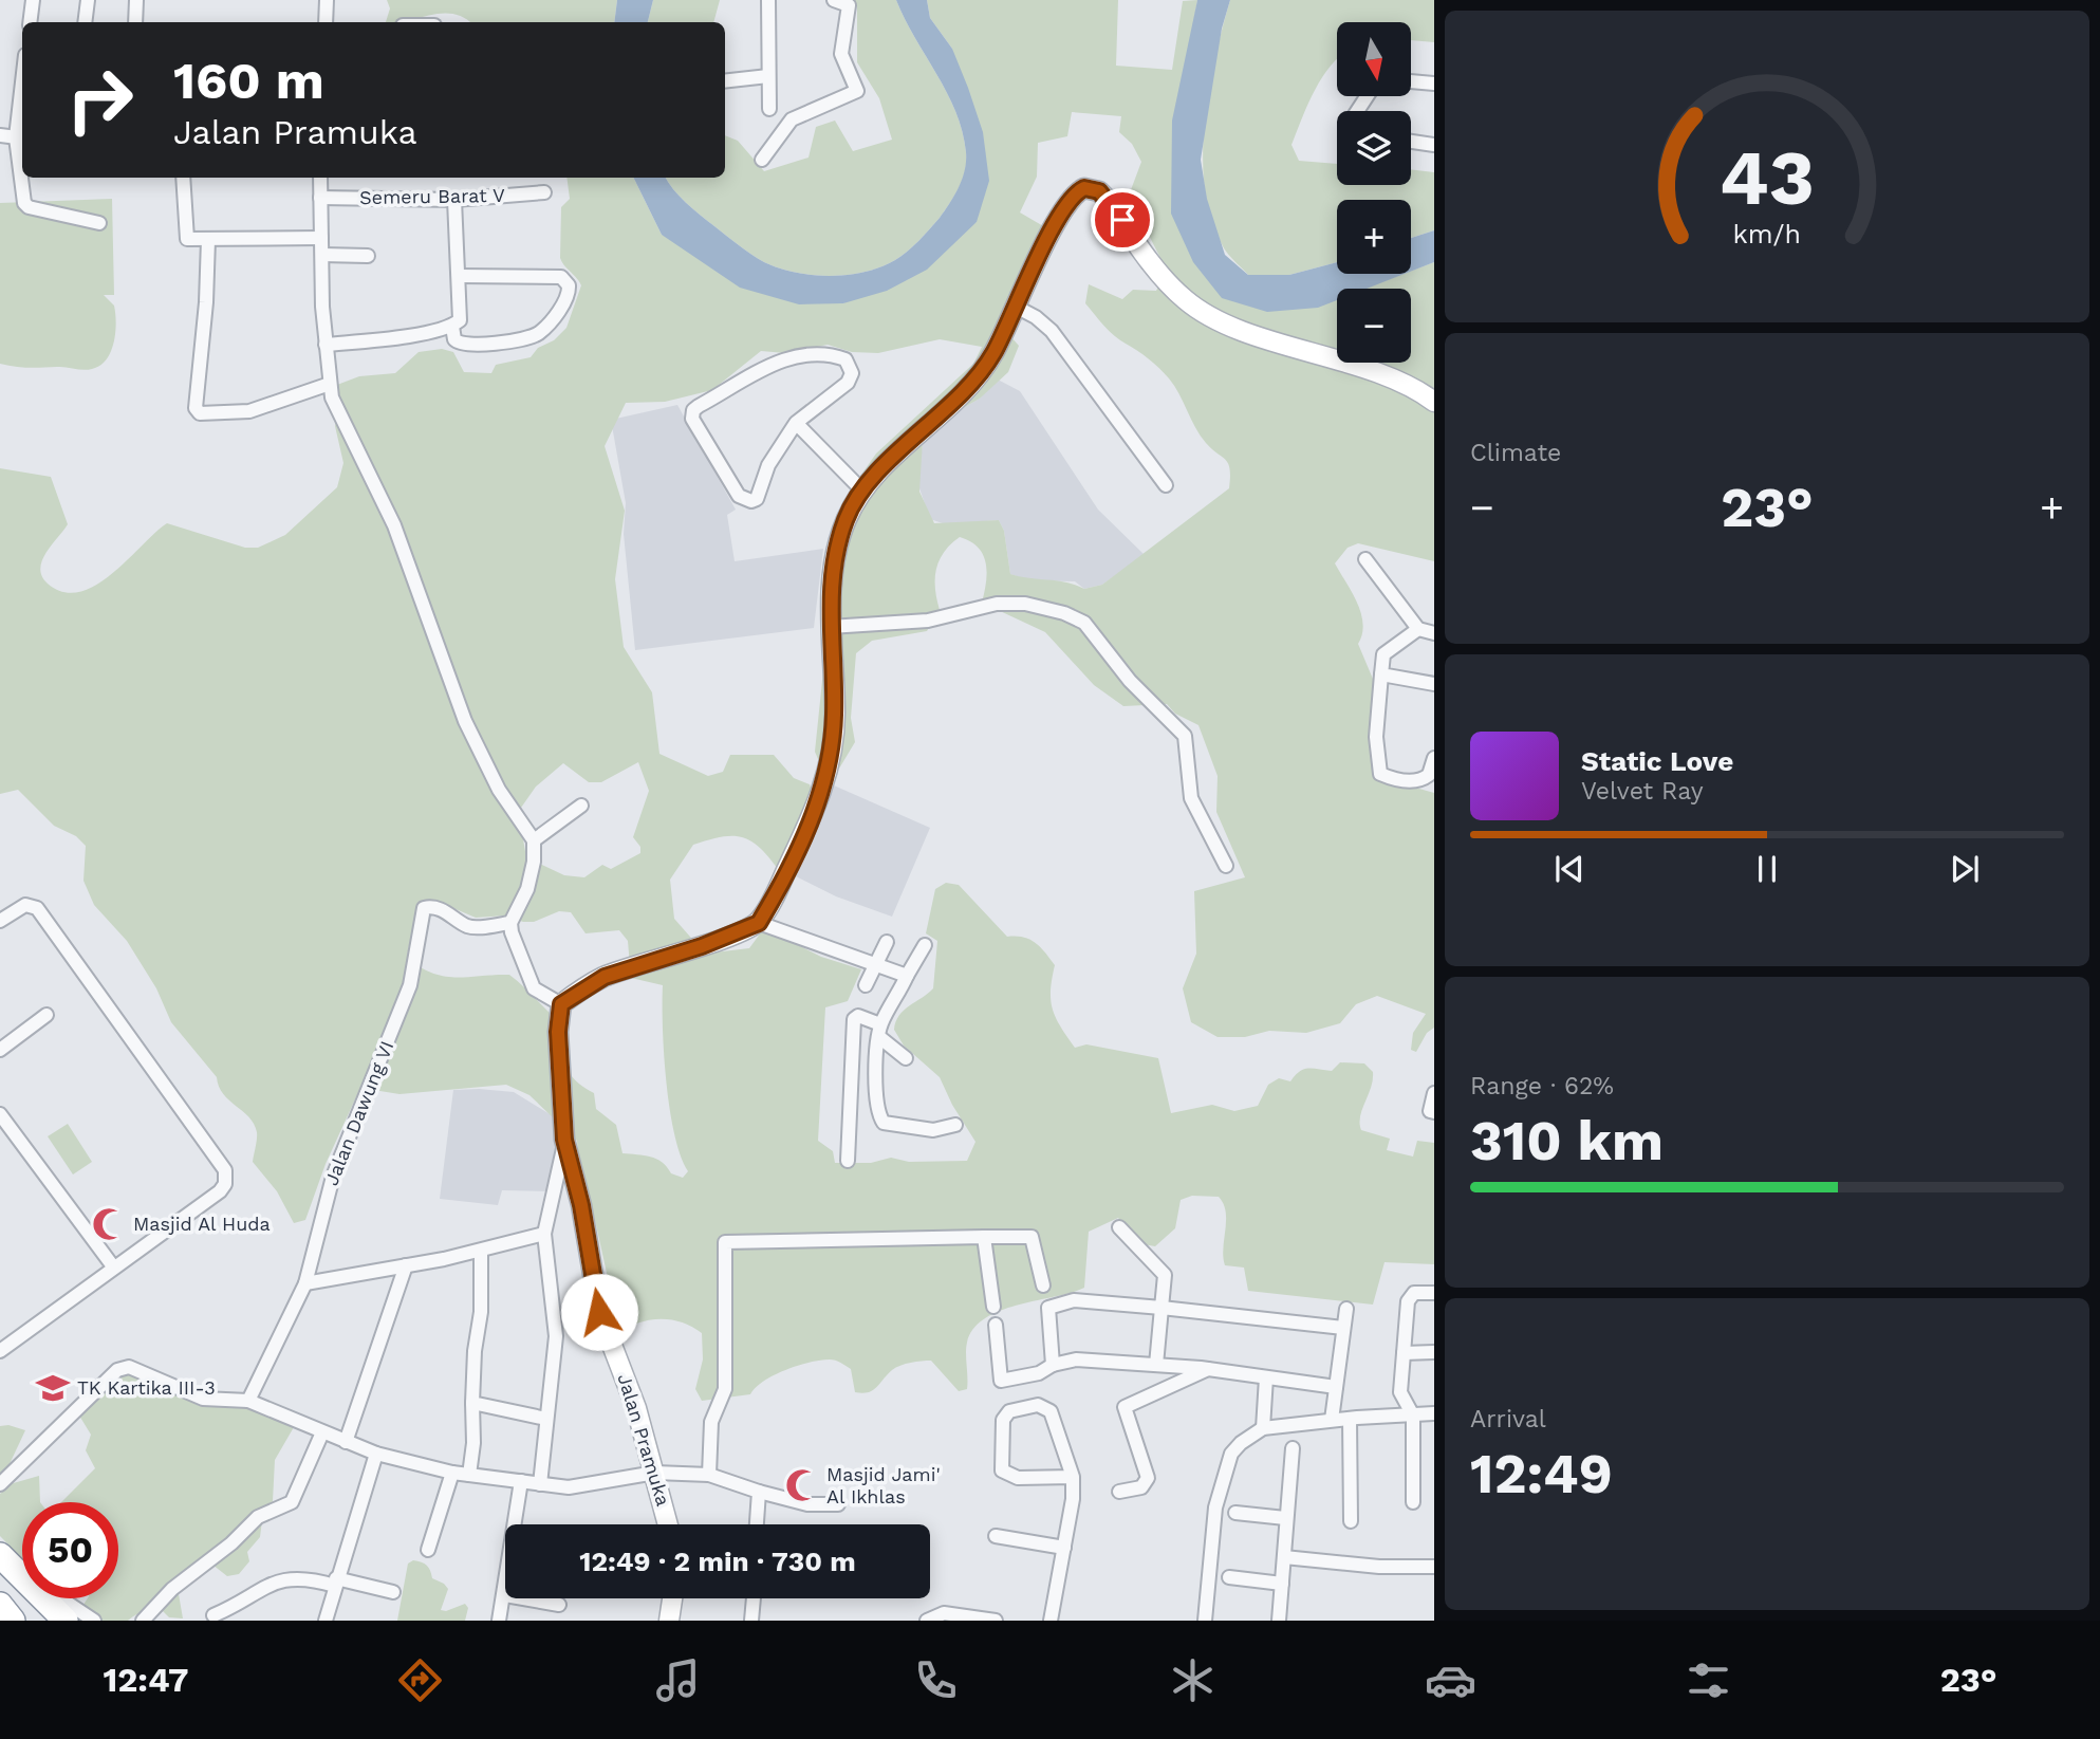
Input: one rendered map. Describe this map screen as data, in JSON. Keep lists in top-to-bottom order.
{
  "streets": {
    "main road": ["Jalan Pramuka"],
    "street": ["Semeru Barat V", "Jalan Dawung VI"]
  },
  "places": {
    "mosque": ["Masjid Al Huda", "Masjid Jami' Al Ikhlas"],
    "school or university": ["TK Kartika III-3"]
  },
  "north": "bottom",
  "page": {
    "map_buttons": ["+", "−"],
    "turn": ["160 m", "Jalan Pramuka"],
    "tile": [
      "Climate",
      ["Range · 62%", "310 km"],
      ["Arrival", "12:49"]
    ],
    "heat": ["−", "23°", "+"],
    "song": ["Static Love", "Velvet Ray"],
    "limit": "50",
    "trip": "12:49 · 2 min · 730 m",
    "tabs": ["12:47", "23°"],
    "gauge": ["43", "km/h"]
  }
}
